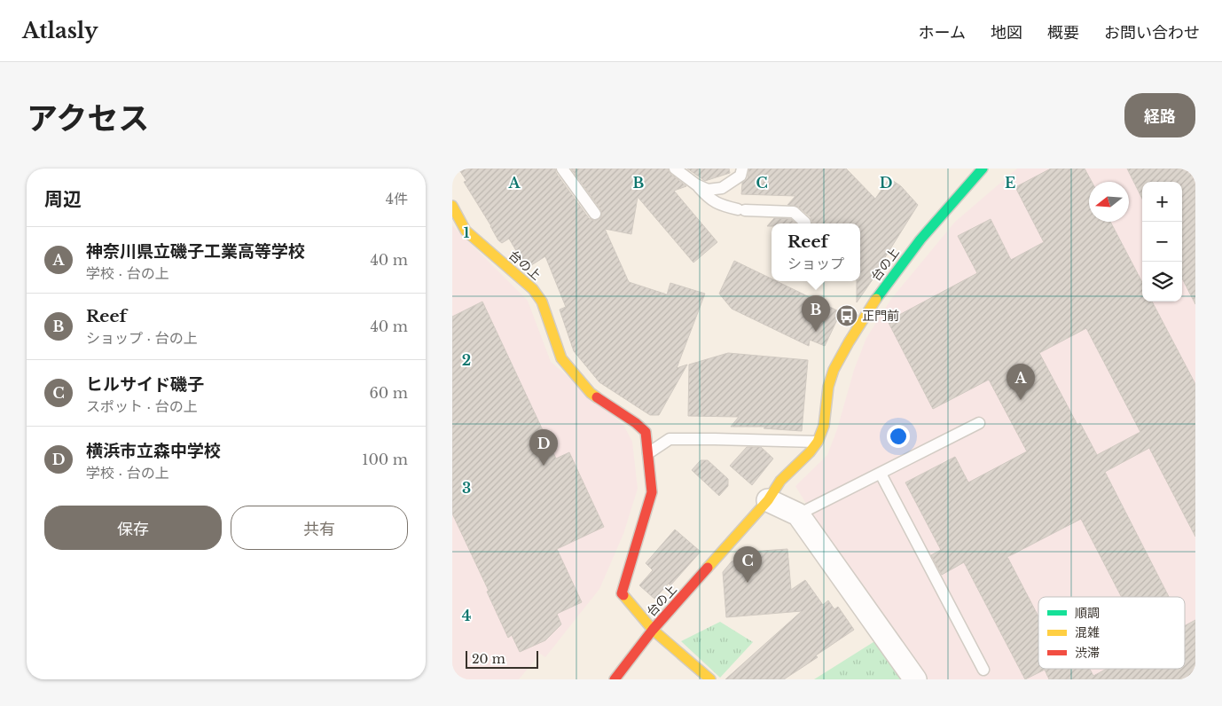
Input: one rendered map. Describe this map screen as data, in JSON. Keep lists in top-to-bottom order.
{
  "streets": {
    "street": ["台の上"]
  },
  "places": {
    "bus stop": ["正門前"]
  },
  "legend": ["順調", "混雑", "渋滞"],
  "scale_bar": "20 m",
  "north": "left",
  "page": {
    "header": "Atlasly",
    "nav": [
      "ホーム",
      "地図",
      "概要",
      "お問い合わせ"
    ],
    "title": "アクセス",
    "buttons": [
      "経路",
      ["保存", "共有"]
    ],
    "heading": ["周辺", "4件"],
    "map_buttons": ["+", "−"],
    "popup": ["Reef", "ショップ"],
    "list": [
      {
        "mark": "A",
        "name": "神奈川県立磯子工業高等学校",
        "note": "学校 · 台の上",
        "value": "40 m"
      },
      {
        "mark": "B",
        "name": "Reef",
        "note": "ショップ · 台の上",
        "value": "40 m"
      },
      {
        "mark": "C",
        "name": "ヒルサイド磯子",
        "note": "スポット · 台の上",
        "value": "60 m"
      },
      {
        "mark": "D",
        "name": "横浜市立森中学校",
        "note": "学校 · 台の上",
        "value": "100 m"
      }
    ],
    "pins": [
      "B",
      "A",
      "D",
      "C"
    ],
    "scale": "20 m"
  },
  "grid": {
    "columns": [
      "A",
      "B",
      "C",
      "D",
      "E"
    ],
    "rows": [
      "1",
      "2",
      "3",
      "4"
    ]
  }
}
